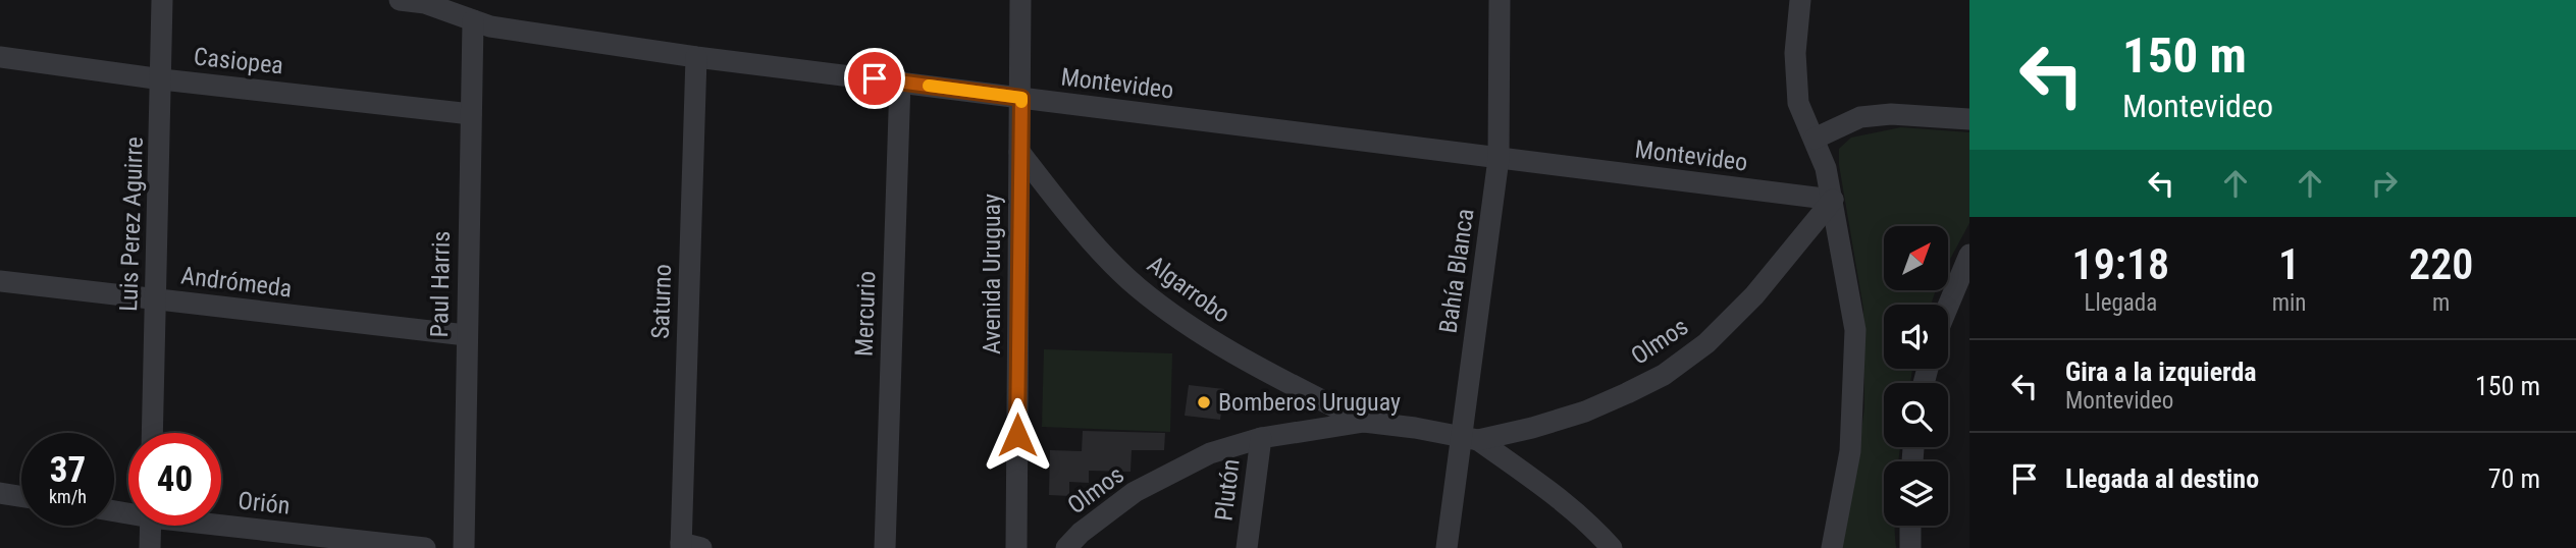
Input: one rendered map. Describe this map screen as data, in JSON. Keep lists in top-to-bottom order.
{
  "streets": {
    "street": [
      "Casiopea",
      "Montevideo",
      "Luis Perez Aguirre",
      "Bahía Blanca",
      "Avenida Uruguay",
      "Andrómeda",
      "Paul Harris",
      "Algarrobo",
      "Saturno",
      "Mercurio",
      "Olmos",
      "Plutón",
      "Orión"
    ]
  },
  "crossings": [
    ["Casiopea", "Luis Perez Aguirre"],
    ["Casiopea", "Paul Harris"],
    ["Montevideo", "Bahía Blanca"],
    ["Montevideo", "Avenida Uruguay"],
    ["Montevideo", "Paul Harris"],
    ["Montevideo", "Saturno"],
    ["Montevideo", "Mercurio"],
    ["Montevideo", "Olmos"],
    ["Luis Perez Aguirre", "Andrómeda"],
    ["Bahía Blanca", "Olmos"],
    ["Avenida Uruguay", "Algarrobo"],
    ["Andrómeda", "Paul Harris"],
    ["Algarrobo", "Olmos"],
    ["Olmos", "Plutón"]
  ],
  "places": ["Bomberos Uruguay"],
  "north": "top right",
  "page": {
    "turn": ["150 m", "Montevideo"],
    "eta": [
      "19:18",
      "Llegada",
      "1",
      "min",
      "220",
      "m"
    ],
    "list": [
      {
        "name": "Gira a la izquierda",
        "note": "Montevideo",
        "value": "150 m"
      },
      {
        "name": "Llegada al destino",
        "value": "70 m"
      }
    ],
    "speed": "37 km/h",
    "limit": "40"
  }
}
